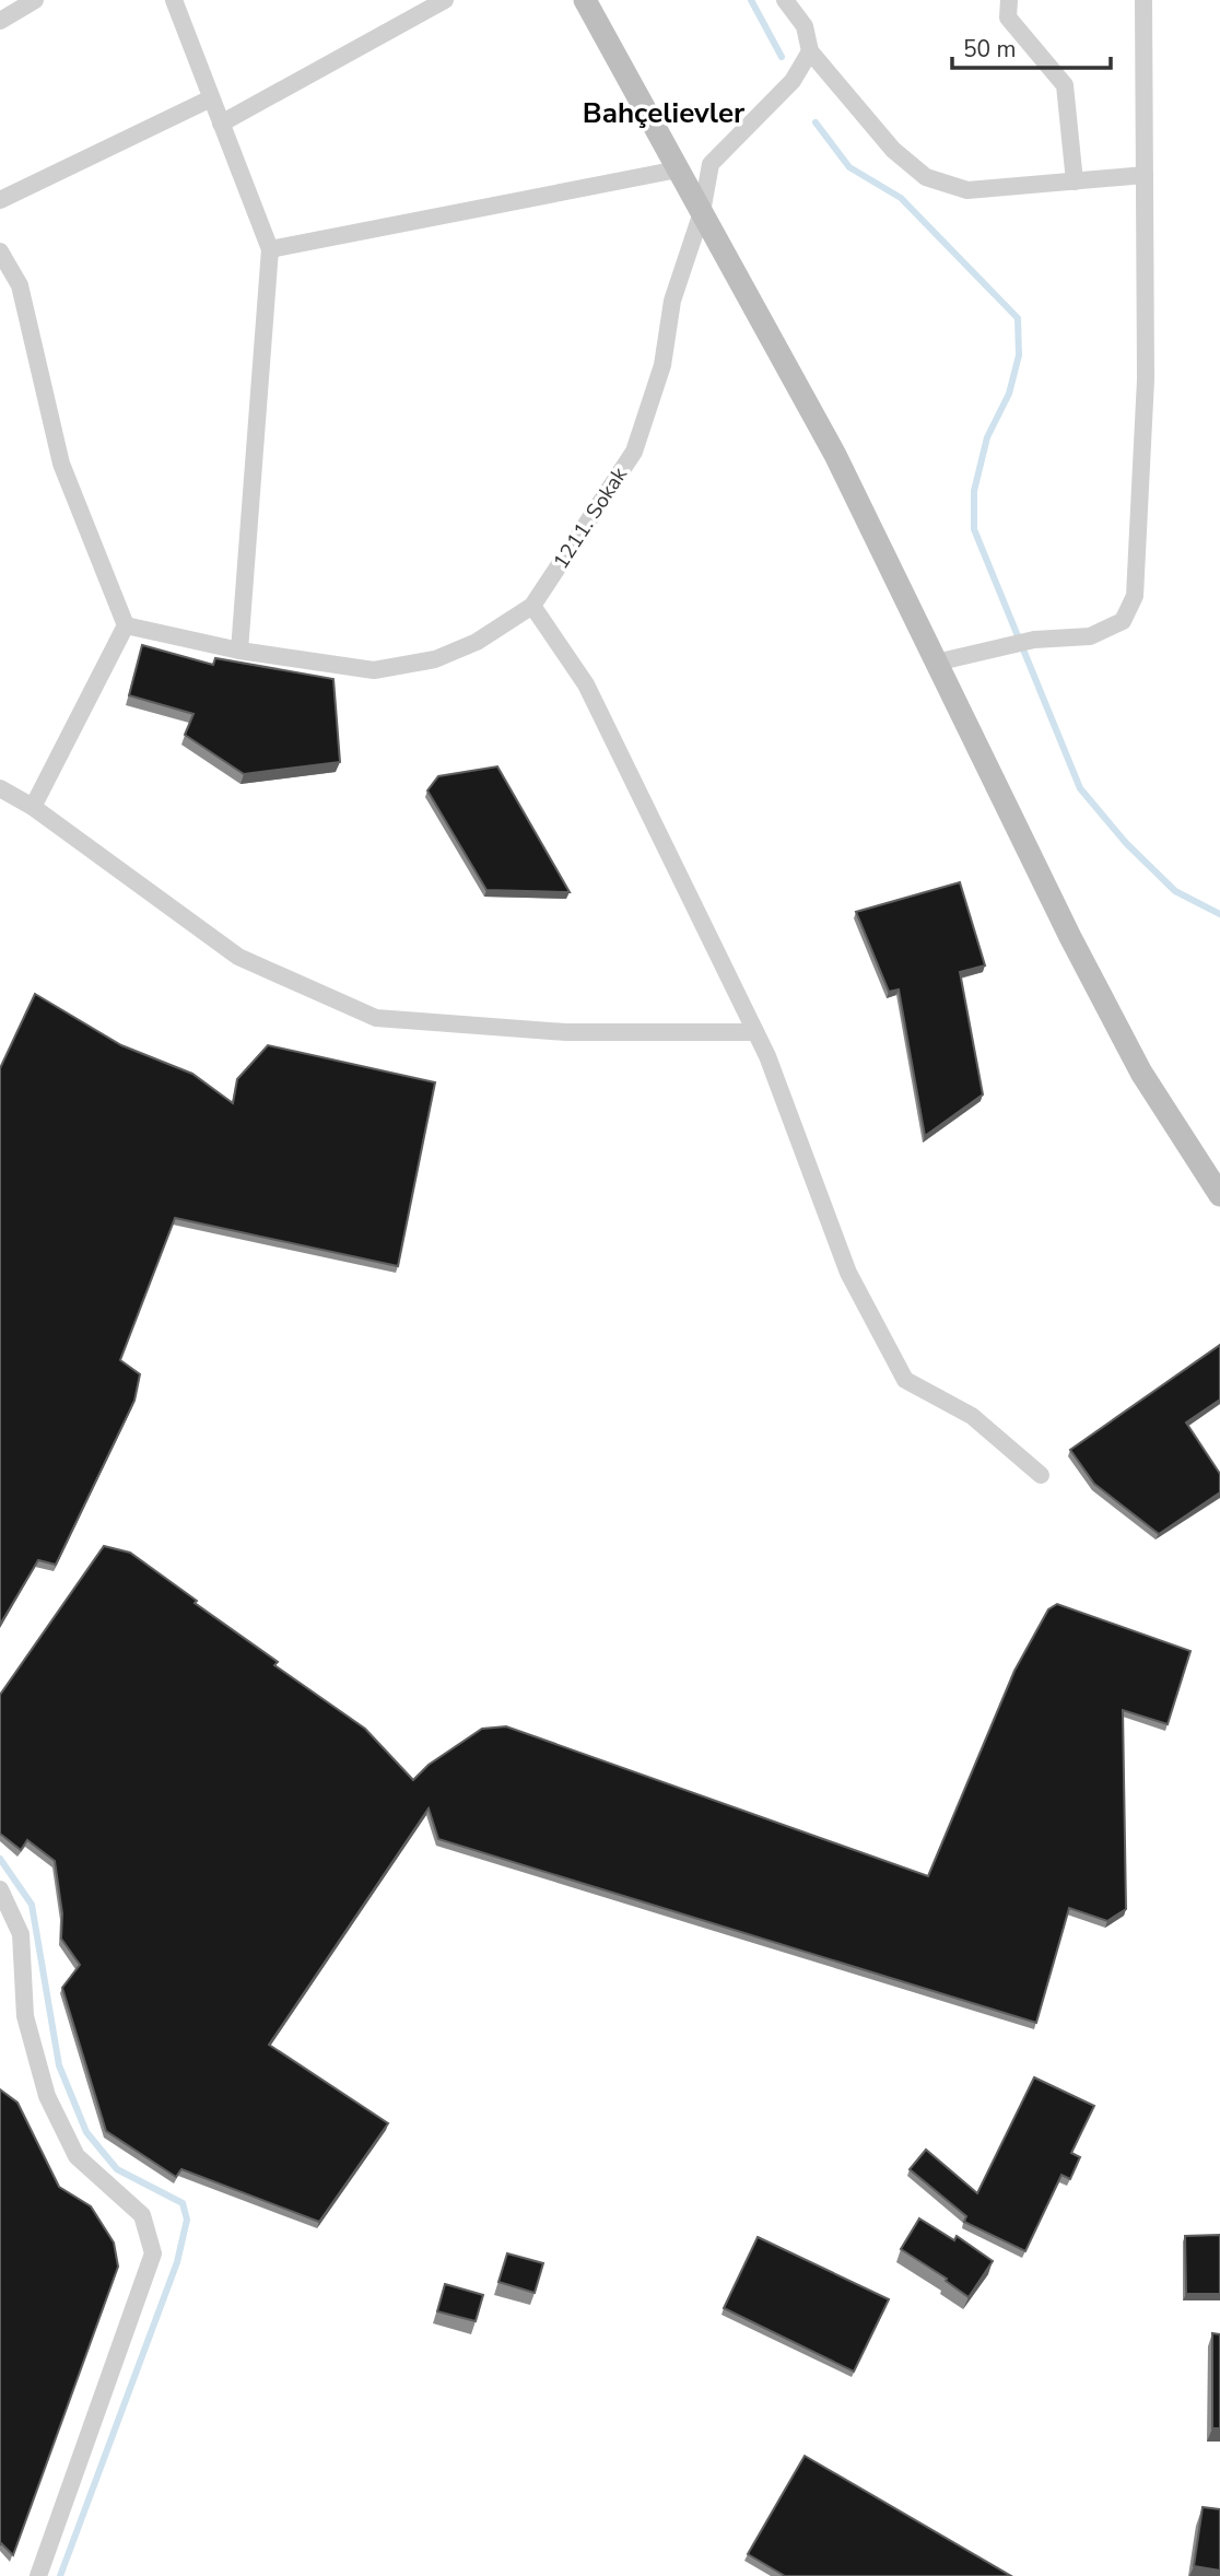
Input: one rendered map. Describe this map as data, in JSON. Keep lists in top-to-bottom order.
{
  "streets": {
    "street": ["1211. Sokak"]
  },
  "districts": ["Bahçelievler"],
  "scale_bar": "50 m"
}
